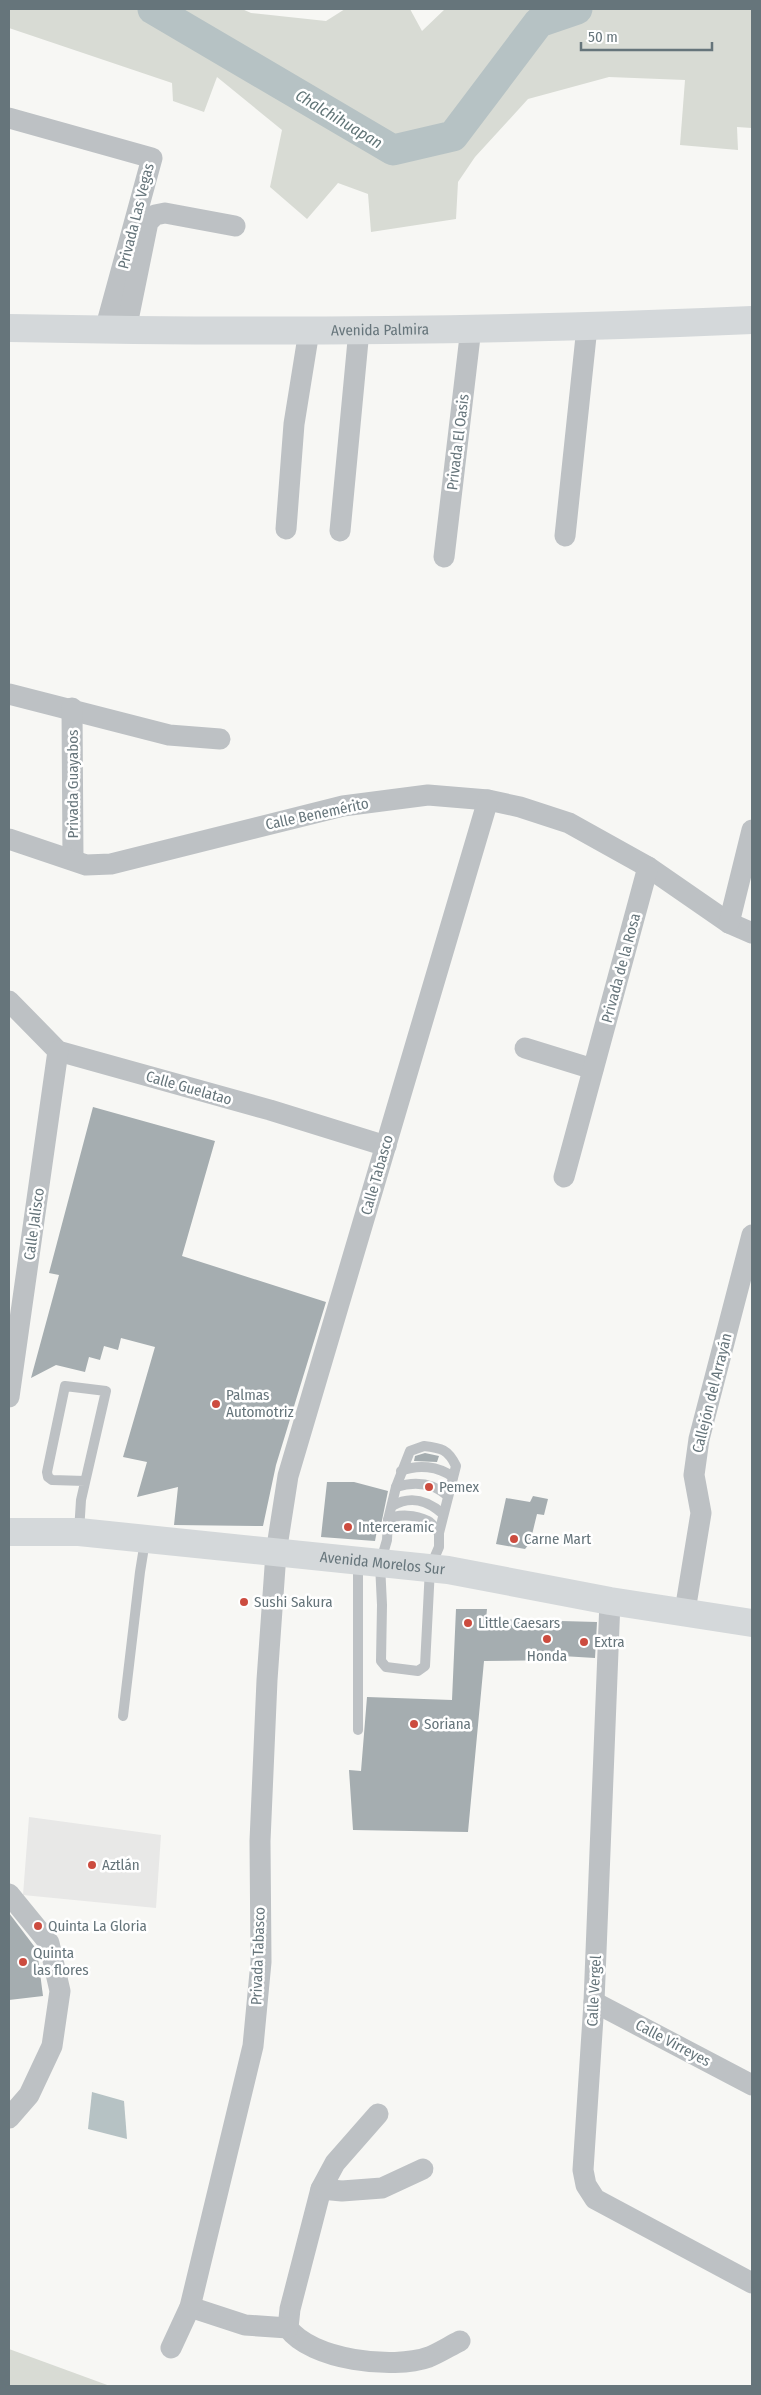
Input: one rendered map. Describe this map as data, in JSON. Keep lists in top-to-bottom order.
{
  "streets": {
    "main road": ["Avenida Palmira", "Avenida Morelos Sur"],
    "street": [
      "Privada Las Vegas",
      "Privada El Oasis",
      "Privada Guayabos",
      "Calle Benemérito",
      "Privada de la Rosa",
      "Calle Guelatao",
      "Calle Tabasco",
      "Calle Jalisco",
      "Callejón del Arrayán",
      "Privada Tabasco",
      "Calle Vergel",
      "Calle Virreyes"
    ]
  },
  "crossings": [
    ["Privada Las Vegas", "Avenida Palmira"],
    ["Avenida Palmira", "Privada El Oasis"],
    ["Privada Guayabos", "Calle Benemérito"],
    ["Calle Benemérito", "Privada de la Rosa"],
    ["Calle Benemérito", "Calle Tabasco"],
    ["Calle Guelatao", "Calle Tabasco"],
    ["Calle Guelatao", "Calle Jalisco"],
    ["Calle Tabasco", "Avenida Morelos Sur"],
    ["Calle Tabasco", "Privada Tabasco"],
    ["Callejón del Arrayán", "Avenida Morelos Sur"],
    ["Avenida Morelos Sur", "Privada Tabasco"],
    ["Avenida Morelos Sur", "Calle Vergel"],
    ["Calle Vergel", "Calle Virreyes"]
  ],
  "water": ["Chalchihuapan"],
  "places": [
    "Palmas Automotriz",
    "Pemex",
    "Interceramic",
    "Carne Mart",
    "Sushi Sakura",
    "Little Caesars",
    "Honda",
    "Extra",
    "Soriana",
    "Aztlán",
    "Quinta La Gloria",
    "Quinta las flores"
  ],
  "scale_bar": "50 m"
}
